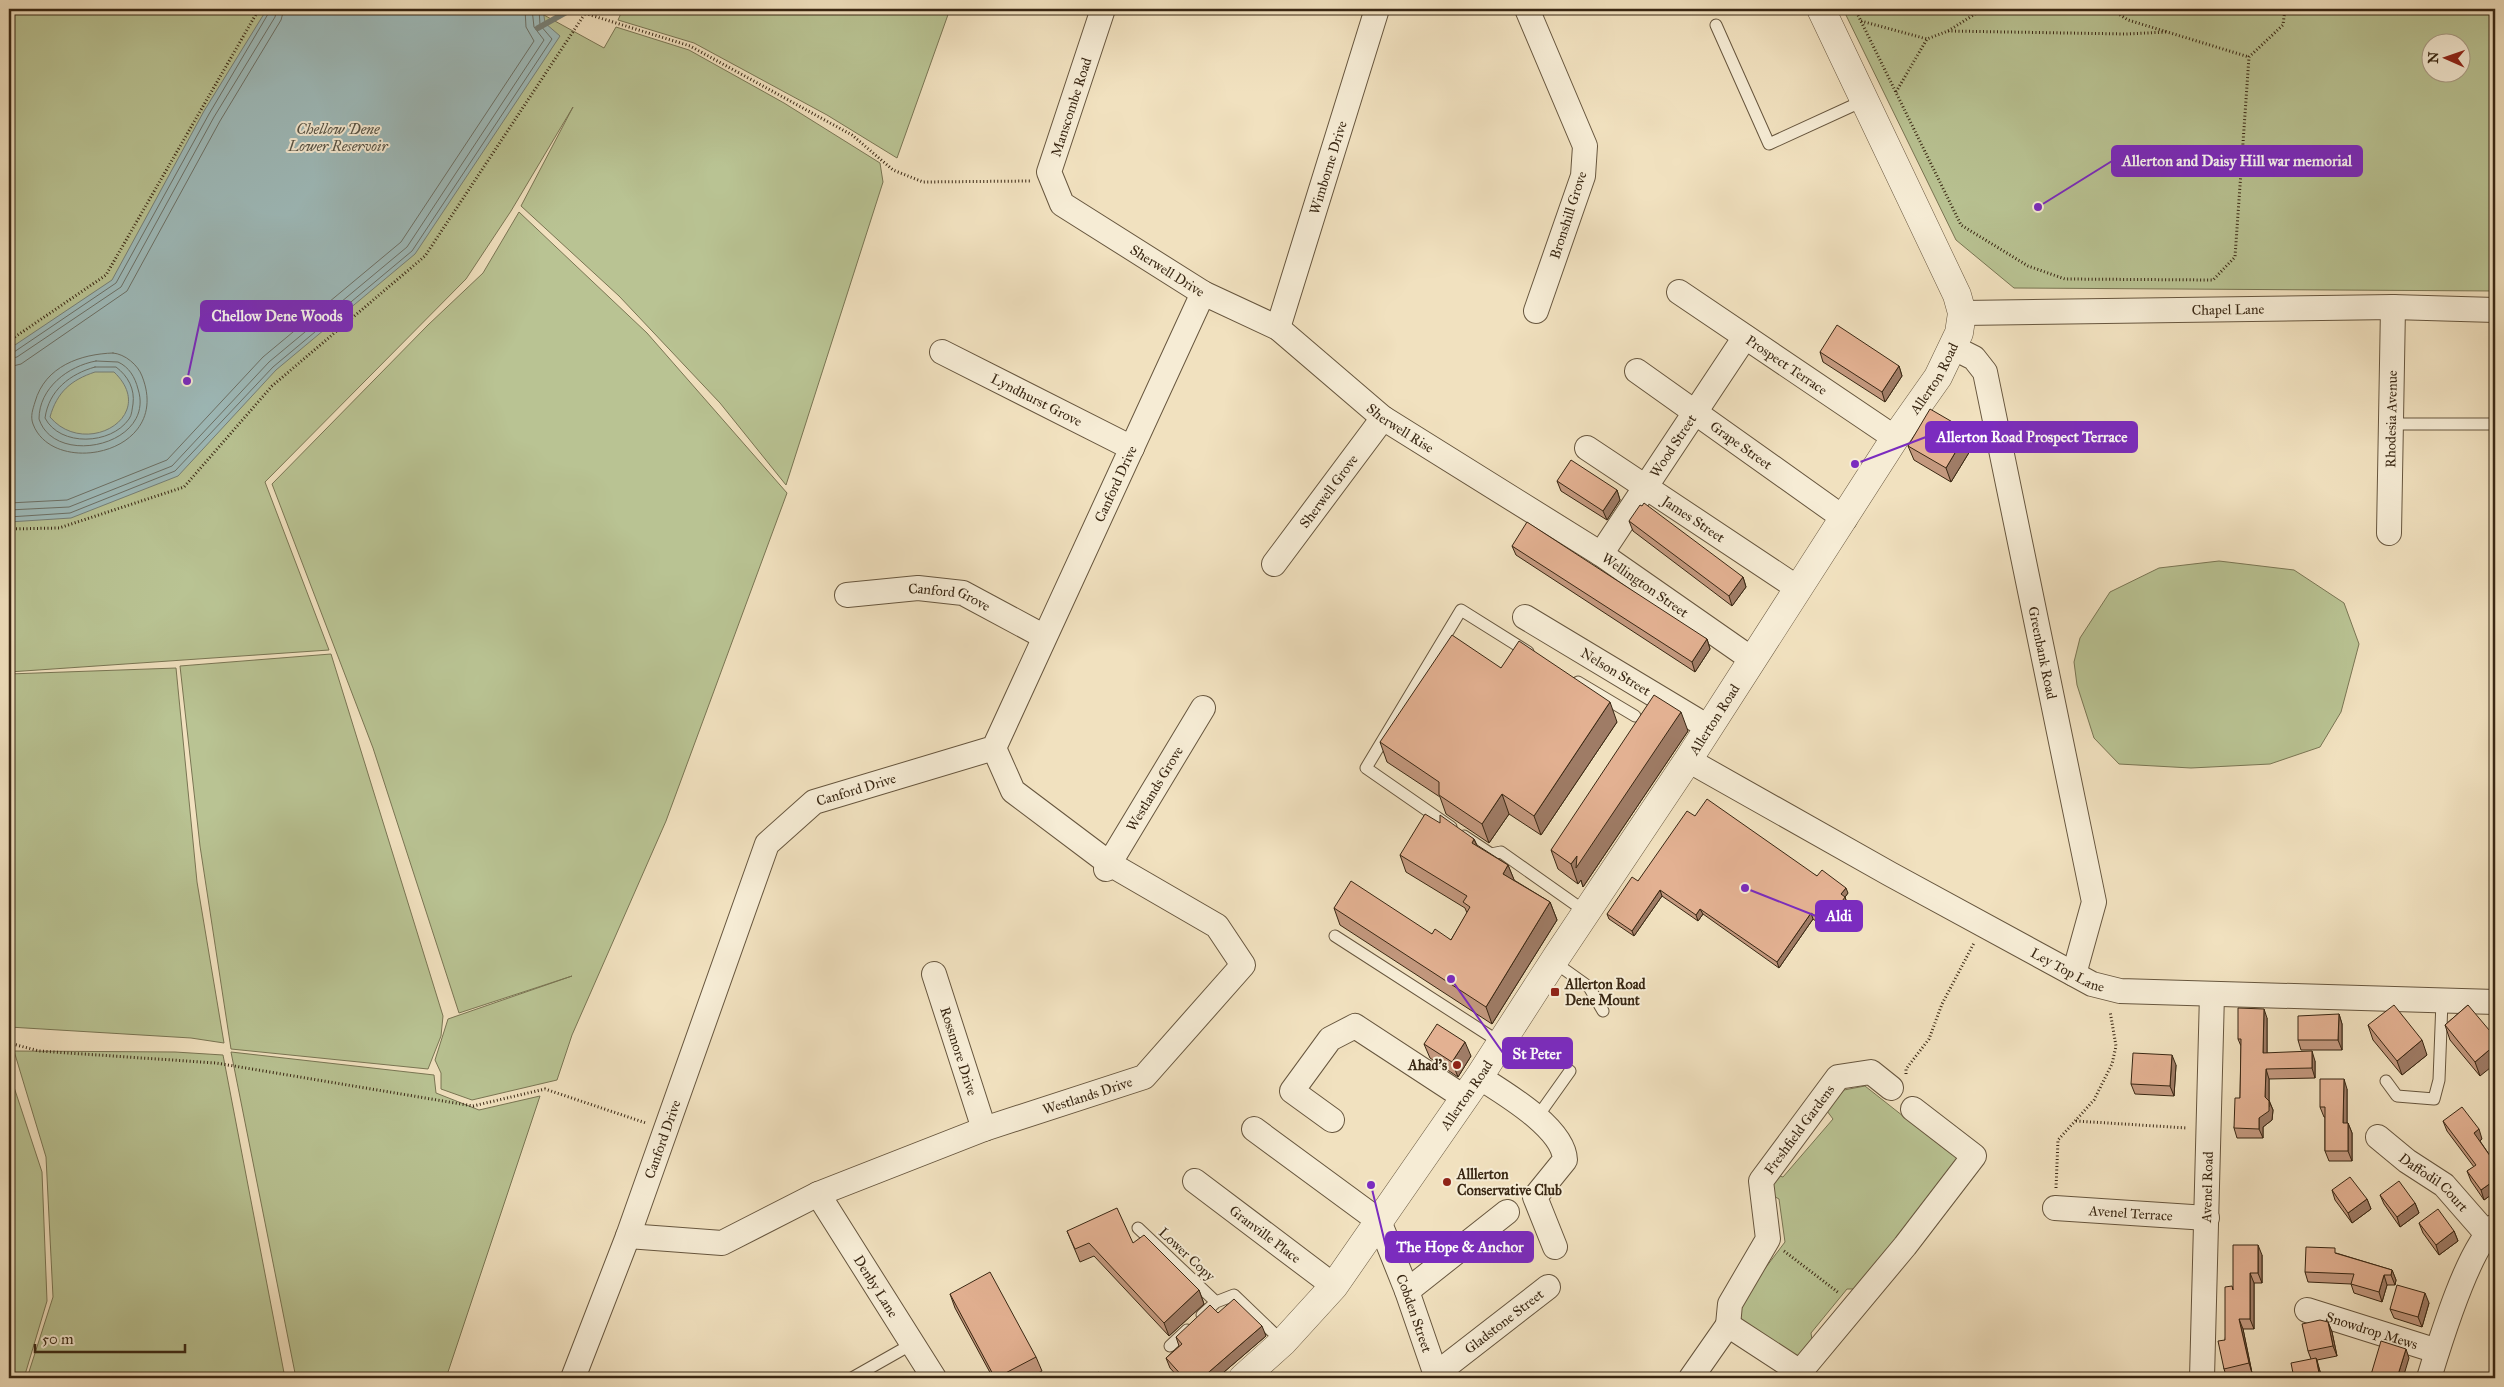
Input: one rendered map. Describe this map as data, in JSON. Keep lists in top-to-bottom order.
{
  "streets": {
    "street": [
      "Manscombe Road",
      "Wimborne Drive",
      "Bronshill Grove",
      "Sherwell Drive",
      "Chapel Lane",
      "Prospect Terrace",
      "Allerton Road",
      "Lyndhurst Grove",
      "Rhodesia Avenue",
      "Sherwell Rise",
      "Wood Street",
      "Grape Street",
      "Canford Drive",
      "Sherwell Grove",
      "James Street",
      "Wellington Street",
      "Canford Grove",
      "Greenbank Road",
      "Nelson Street",
      "Westlands Grove",
      "Ley Top Lane",
      "Rossmore Drive",
      "Westlands Drive",
      "Freshfield Gardens",
      "Daffodil Court",
      "Avenel Road",
      "Avenel Terrace",
      "Granville Place",
      "Denby Lane",
      "Cobden Street",
      "Gladstone Street",
      "Snowdrop Mews"
    ],
    "lane": ["Lower Copy"]
  },
  "crossings": [
    ["Manscombe Road", "Sherwell Drive"],
    ["Wimborne Drive", "Sherwell Drive"],
    ["Wimborne Drive", "Sherwell Rise"],
    ["Sherwell Drive", "Sherwell Rise"],
    ["Sherwell Drive", "Canford Drive"],
    ["Chapel Lane", "Allerton Road"],
    ["Chapel Lane", "Rhodesia Avenue"],
    ["Prospect Terrace", "Allerton Road"],
    ["Prospect Terrace", "Wood Street"],
    ["Allerton Road", "Grape Street"],
    ["Allerton Road", "James Street"],
    ["Allerton Road", "Wellington Street"],
    ["Allerton Road", "Greenbank Road"],
    ["Allerton Road", "Nelson Street"],
    ["Allerton Road", "Ley Top Lane"],
    ["Allerton Road", "Granville Place"],
    ["Allerton Road", "Lower Copy"],
    ["Allerton Road", "Cobden Street"],
    ["Lyndhurst Grove", "Canford Drive"],
    ["Sherwell Rise", "Sherwell Grove"],
    ["Sherwell Rise", "Wellington Street"],
    ["Wood Street", "Grape Street"],
    ["Wood Street", "James Street"],
    ["Wood Street", "Wellington Street"],
    ["Canford Drive", "Canford Grove"],
    ["Canford Drive", "Westlands Drive"],
    ["Greenbank Road", "Ley Top Lane"],
    ["Westlands Grove", "Westlands Drive"],
    ["Ley Top Lane", "Avenel Road"],
    ["Rossmore Drive", "Westlands Drive"],
    ["Westlands Drive", "Denby Lane"],
    ["Avenel Road", "Avenel Terrace"],
    ["Cobden Street", "Gladstone Street"]
  ],
  "water": ["Chellow Dene Lower Reservoir"],
  "places": {
    "other": [
      "Allerton and Daisy Hill war memorial",
      "Chellow Dene Woods",
      "Allerton Road Prospect Terrace",
      "Aldi",
      "St Peter",
      "Ahad's",
      "Alllerton Conservative Club",
      "The Hope & Anchor"
    ],
    "transit": ["Allerton Road Dene Mount"]
  },
  "scale_bar": "50 m",
  "north": "left"
}
